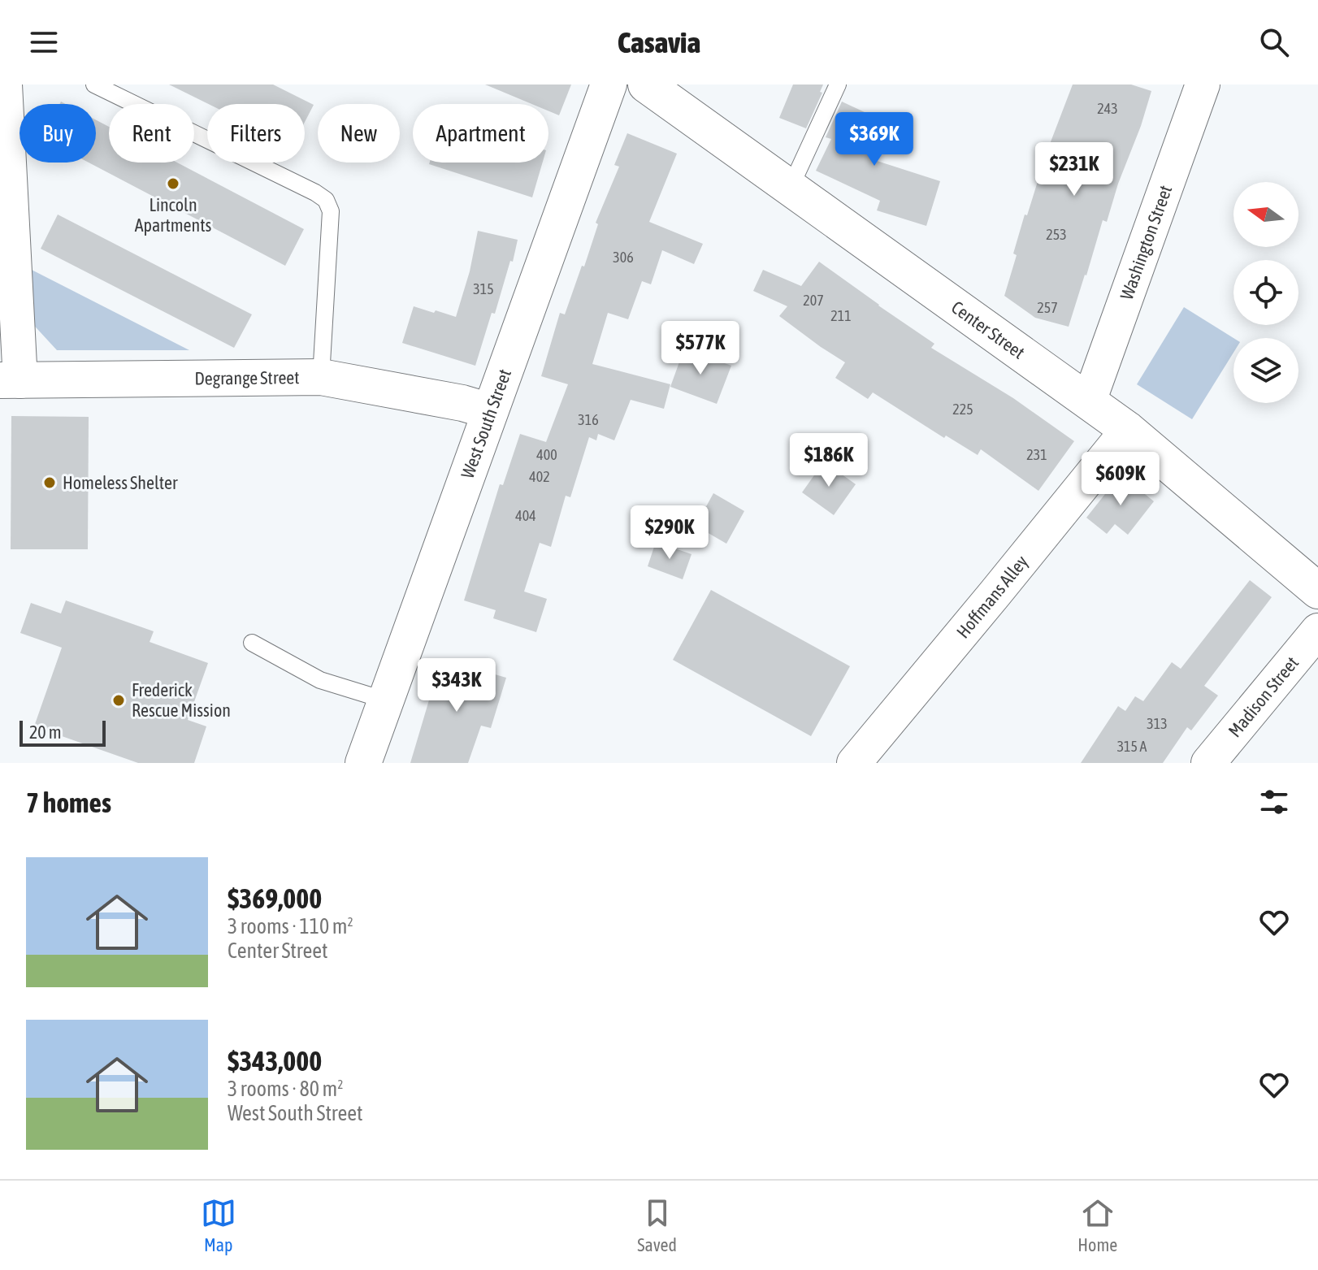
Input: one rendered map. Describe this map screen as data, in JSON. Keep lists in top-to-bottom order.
{
  "streets": {
    "street": [
      "Washington Street",
      "Center Street",
      "Degrange Street",
      "West South Street",
      "Hoffmans Alley",
      "Madison Street"
    ]
  },
  "crossings": [
    ["Washington Street", "Center Street"],
    ["Center Street", "Hoffmans Alley"],
    ["Degrange Street", "West South Street"]
  ],
  "places": ["Lincoln Apartments", "Homeless Shelter", "Frederick Rescue Mission"],
  "house_numbers": [
    "243",
    "253",
    "306",
    "315",
    "207",
    "257",
    "211",
    "225",
    "316",
    "400",
    "231",
    "402",
    "404",
    "313",
    "315 A"
  ],
  "scale_bar": "20 m",
  "north": "left",
  "page": {
    "header": "Casavia",
    "chip": [
      "Buy",
      "Rent",
      "Filters",
      "New",
      "Apartment"
    ],
    "price": [
      "$369K",
      "$231K",
      "$577K",
      "$186K",
      "$609K",
      "$290K",
      "$343K"
    ],
    "scale": "20 m",
    "heading": "7 homes",
    "list": [
      {
        "name": "$369,000",
        "note": "3 rooms · 110 m² · Center Street"
      },
      {
        "name": "$343,000",
        "note": "3 rooms · 80 m² · West South Street"
      }
    ],
    "tabs": ["Map", "Saved", "Home"]
  }
}
